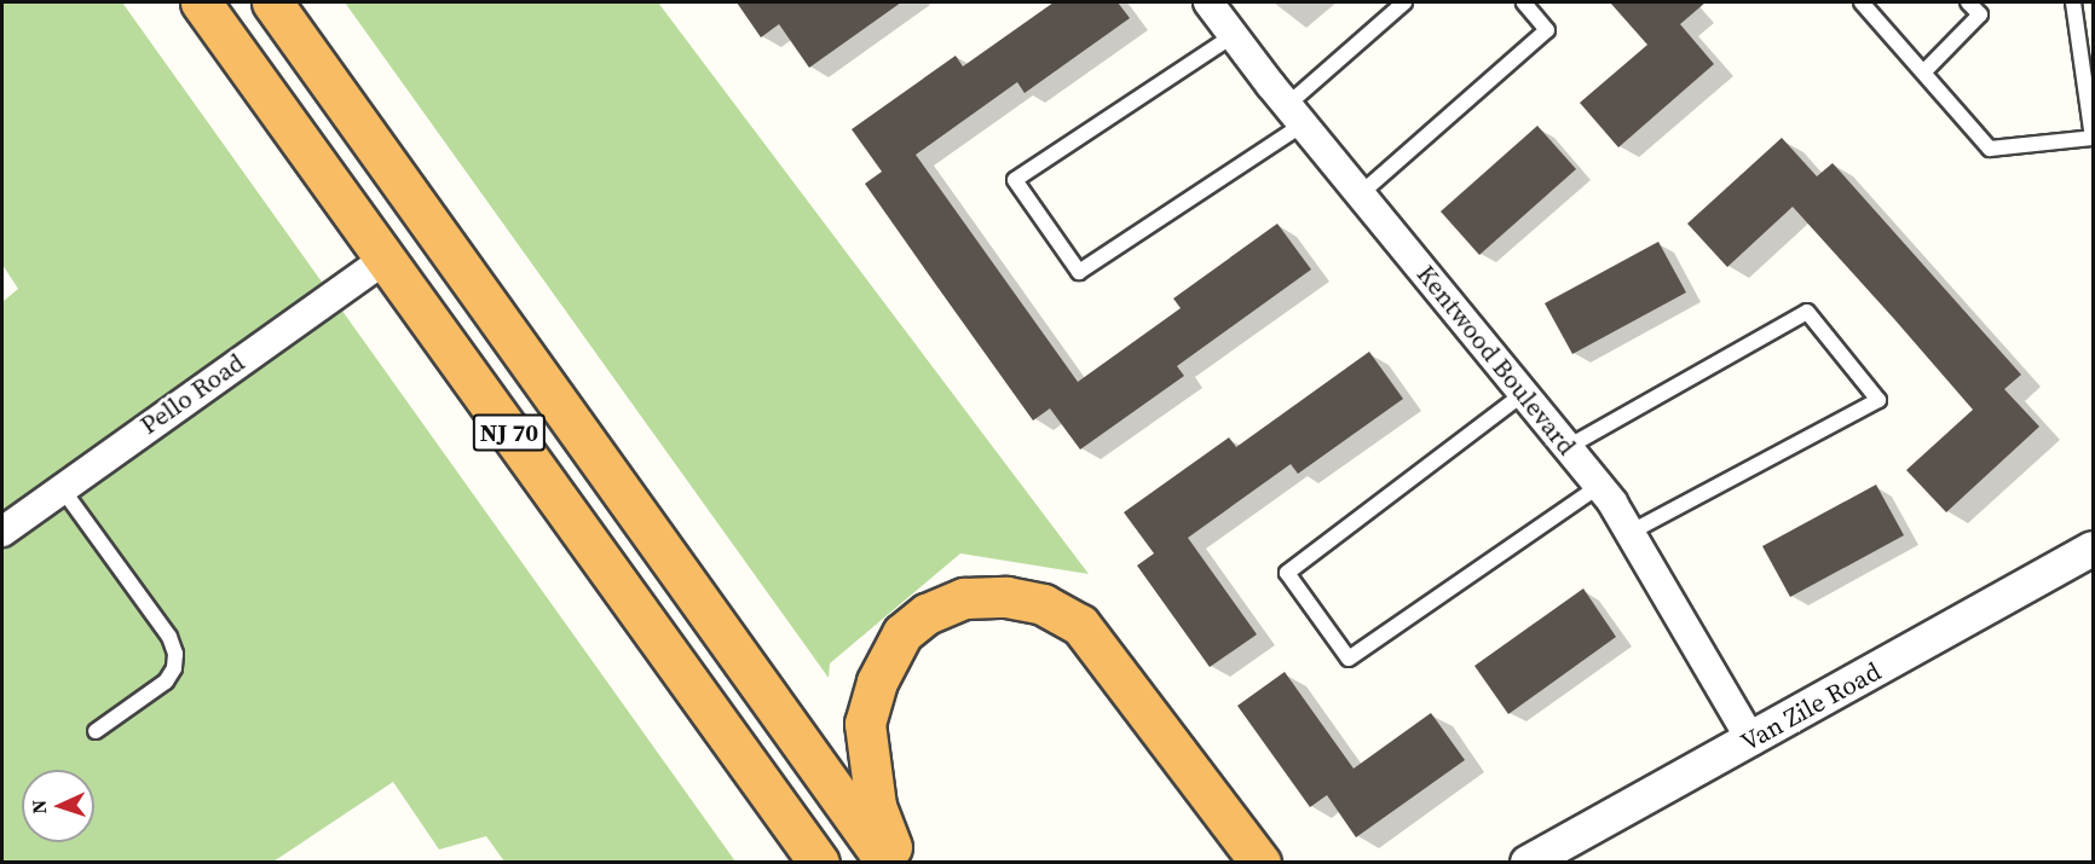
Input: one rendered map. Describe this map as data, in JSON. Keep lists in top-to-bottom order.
{
  "streets": {
    "highway": ["NJ 70"],
    "street": ["Kentwood Boulevard", "Pello Road", "Van Zile Road"]
  },
  "crossings": [
    ["Kentwood Boulevard", "Van Zile Road"],
    ["Pello Road", "NJ 70"]
  ],
  "north": "left"
}
